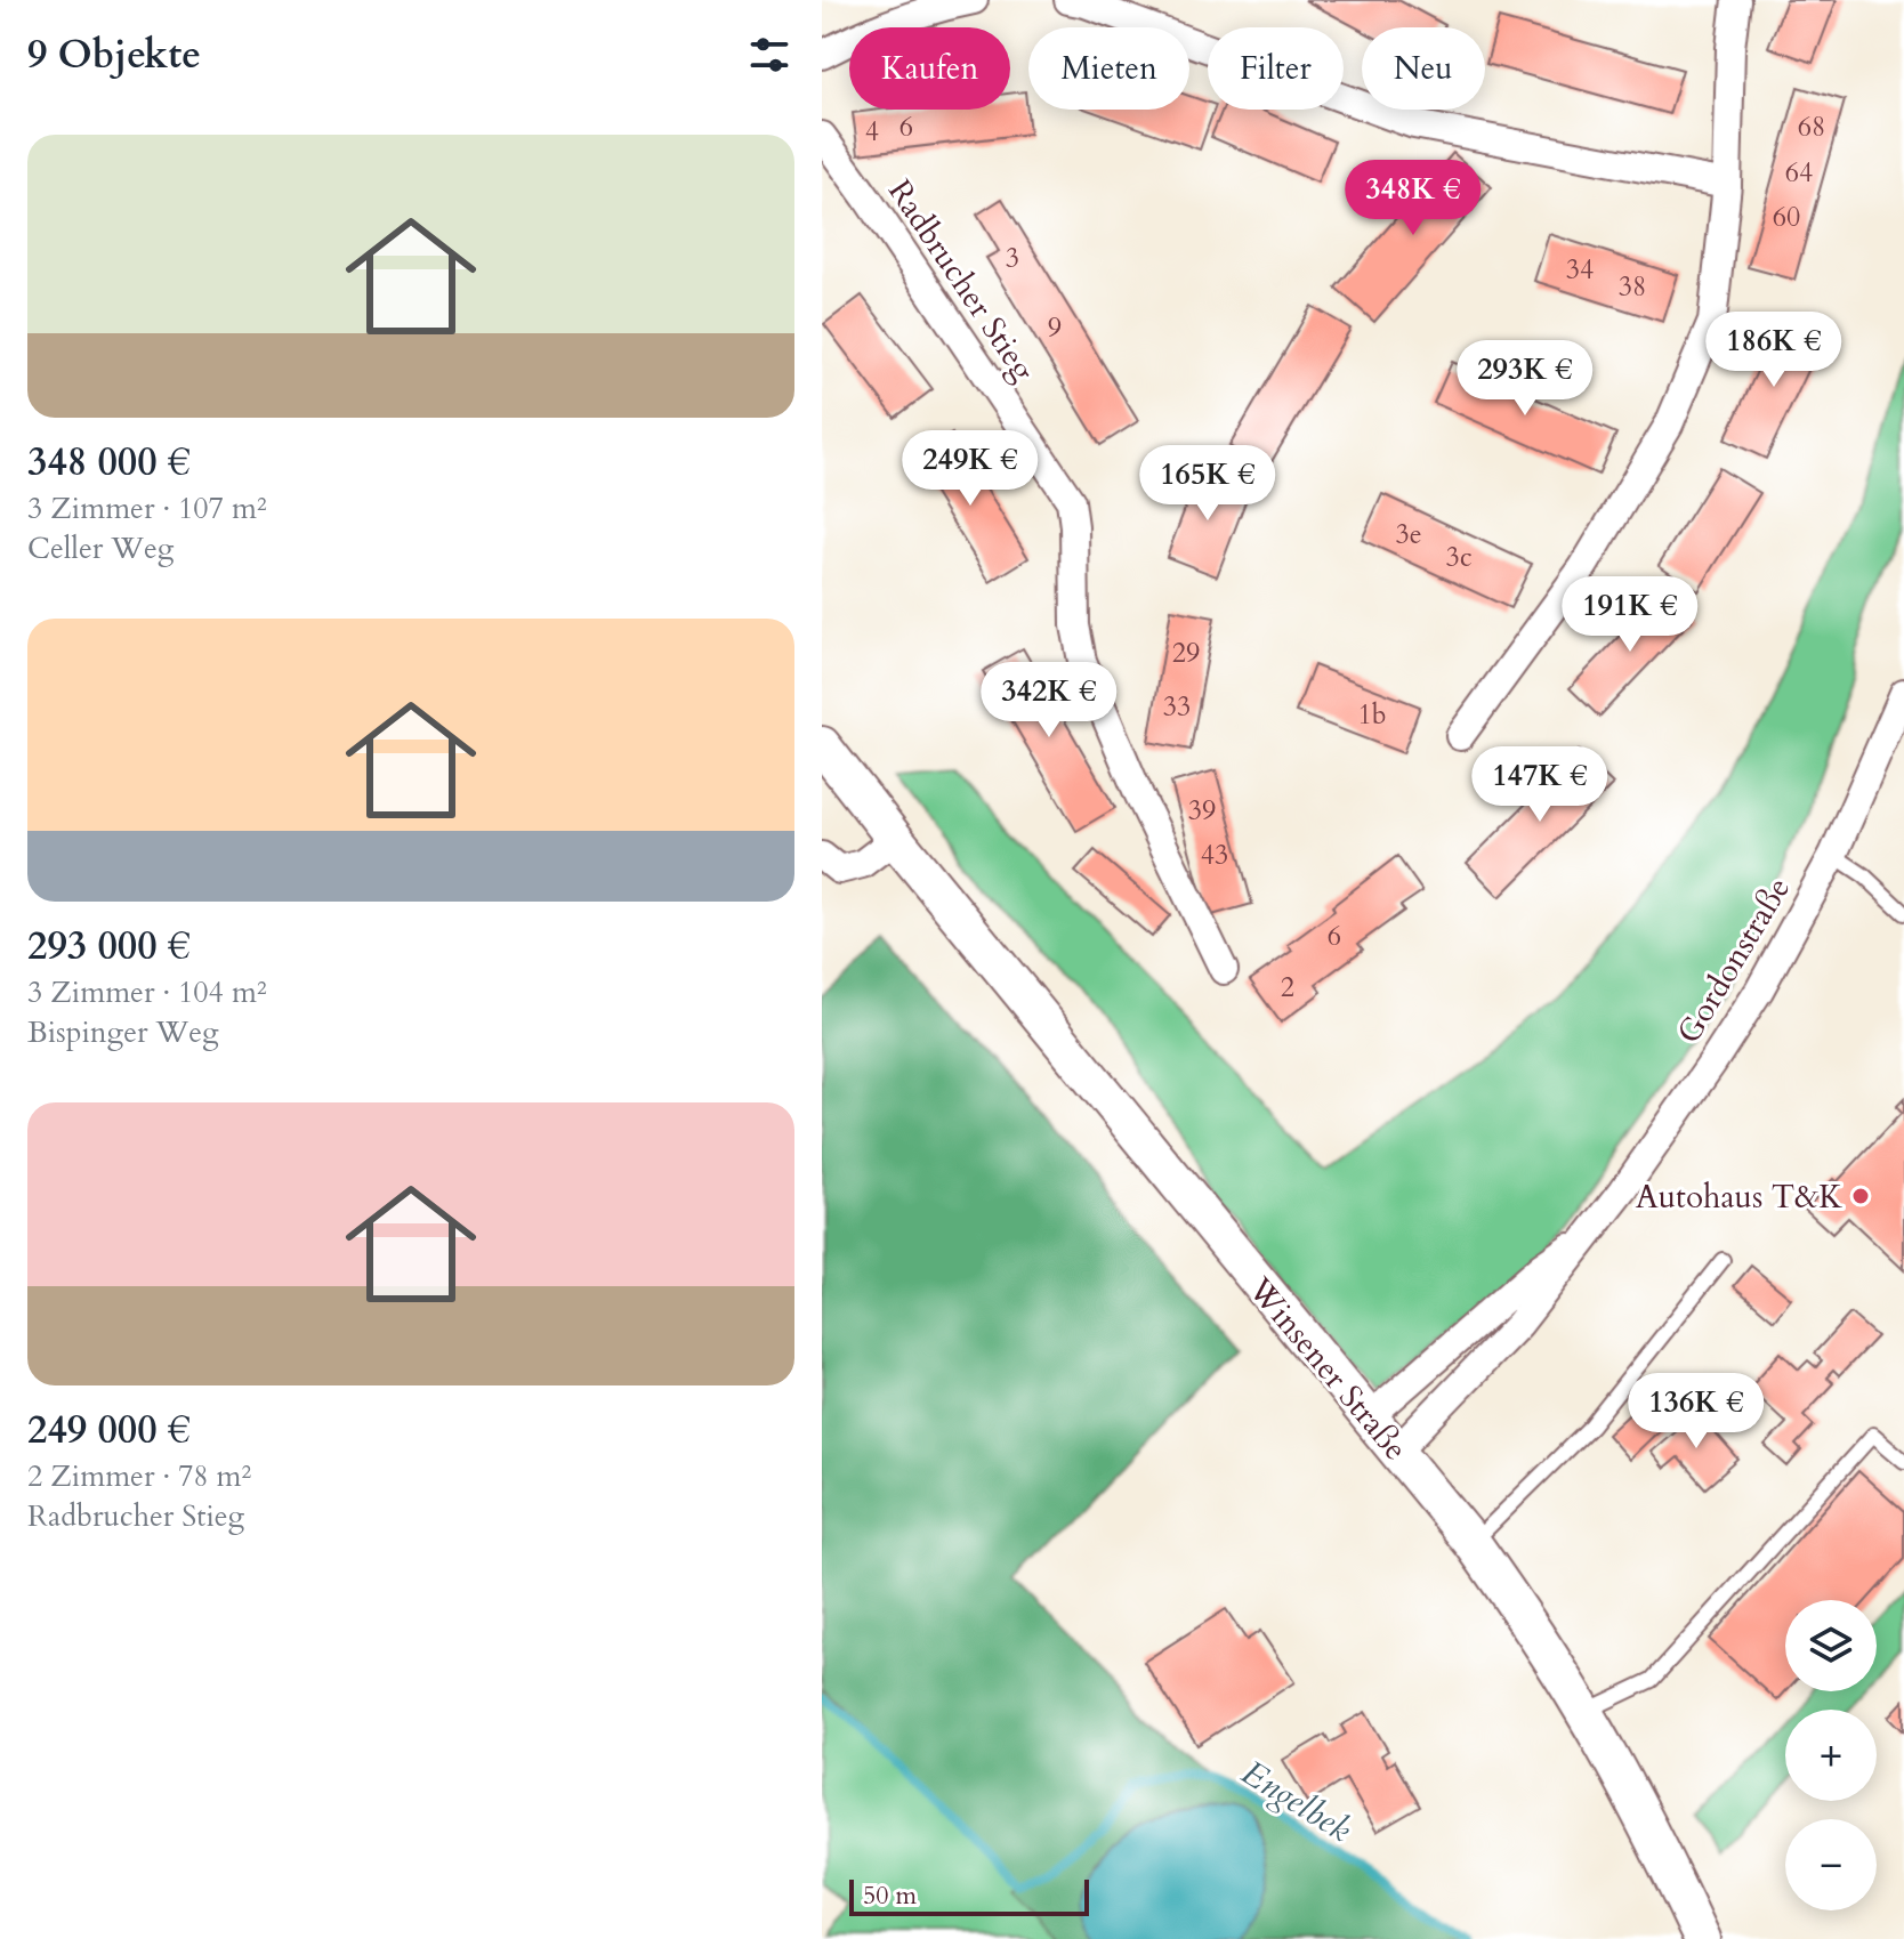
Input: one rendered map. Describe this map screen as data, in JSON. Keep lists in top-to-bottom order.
{
  "streets": {
    "main road": ["Winsener Straße"],
    "street": ["Radbrucher Stieg", "Gordonstraße"]
  },
  "crossings": [
    ["Gordonstraße", "Winsener Straße"]
  ],
  "water": ["Engelbek"],
  "places": ["Autohaus T&K"],
  "house_numbers": [
    "6",
    "68",
    "4",
    "64",
    "60",
    "3",
    "34",
    "38",
    "9",
    "3e",
    "3c",
    "29",
    "33",
    "1b",
    "39",
    "43",
    "6",
    "2"
  ],
  "scale_bar": "50 m",
  "page": {
    "heading": "9 Objekte",
    "chip": [
      "Kaufen",
      "Mieten",
      "Filter",
      "Neu"
    ],
    "list": [
      {
        "name": "348 000 €",
        "note": "3 Zimmer · 107 m² · Celler Weg"
      },
      {
        "name": "293 000 €",
        "note": "3 Zimmer · 104 m² · Bispinger Weg"
      },
      {
        "name": "249 000 €",
        "note": "2 Zimmer · 78 m² · Radbrucher Stieg"
      }
    ],
    "price": [
      "348K €",
      "186K €",
      "293K €",
      "249K €",
      "165K €",
      "191K €",
      "342K €",
      "147K €",
      "136K €"
    ],
    "map_buttons": ["+", "−"],
    "scale": "50 m"
  }
}
